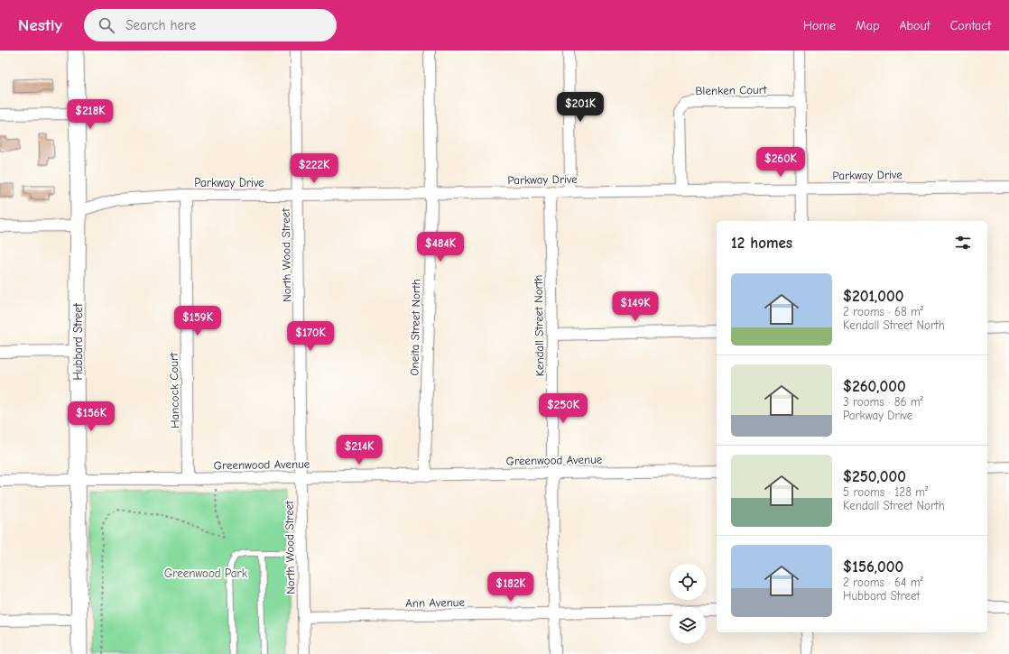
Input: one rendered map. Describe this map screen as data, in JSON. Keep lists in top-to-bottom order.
{
  "streets": {
    "street": [
      "Blenken Court",
      "Parkway Drive",
      "North Wood Street",
      "Kendall Street North",
      "Oneita Street North",
      "Hubbard Street",
      "Hancock Court",
      "Greenwood Avenue",
      "Ann Avenue"
    ]
  },
  "crossings": [
    ["Blenken Court", "Parkway Drive"],
    ["Parkway Drive", "North Wood Street"],
    ["Parkway Drive", "Kendall Street North"],
    ["Parkway Drive", "Oneita Street North"],
    ["Parkway Drive", "Hubbard Street"],
    ["Parkway Drive", "Hancock Court"],
    ["North Wood Street", "Greenwood Avenue"],
    ["North Wood Street", "Ann Avenue"],
    ["Kendall Street North", "Greenwood Avenue"],
    ["Kendall Street North", "Ann Avenue"],
    ["Oneita Street North", "Greenwood Avenue"],
    ["Hubbard Street", "Greenwood Avenue"],
    ["Hancock Court", "Greenwood Avenue"]
  ],
  "parks": ["Greenwood Park"],
  "page": {
    "header": "Nestly",
    "search": "Search here",
    "nav": [
      "Home",
      "Map",
      "About",
      "Contact"
    ],
    "price": [
      "$201K",
      "$218K",
      "$260K",
      "$222K",
      "$484K",
      "$149K",
      "$159K",
      "$170K",
      "$250K",
      "$156K",
      "$214K",
      "$182K"
    ],
    "heading": "12 homes",
    "list": [
      {
        "name": "$201,000",
        "note": "2 rooms · 68 m² · Kendall Street North"
      },
      {
        "name": "$260,000",
        "note": "3 rooms · 86 m² · Parkway Drive"
      },
      {
        "name": "$250,000",
        "note": "5 rooms · 128 m² · Kendall Street North"
      },
      {
        "name": "$156,000",
        "note": "2 rooms · 64 m² · Hubbard Street"
      }
    ]
  }
}
